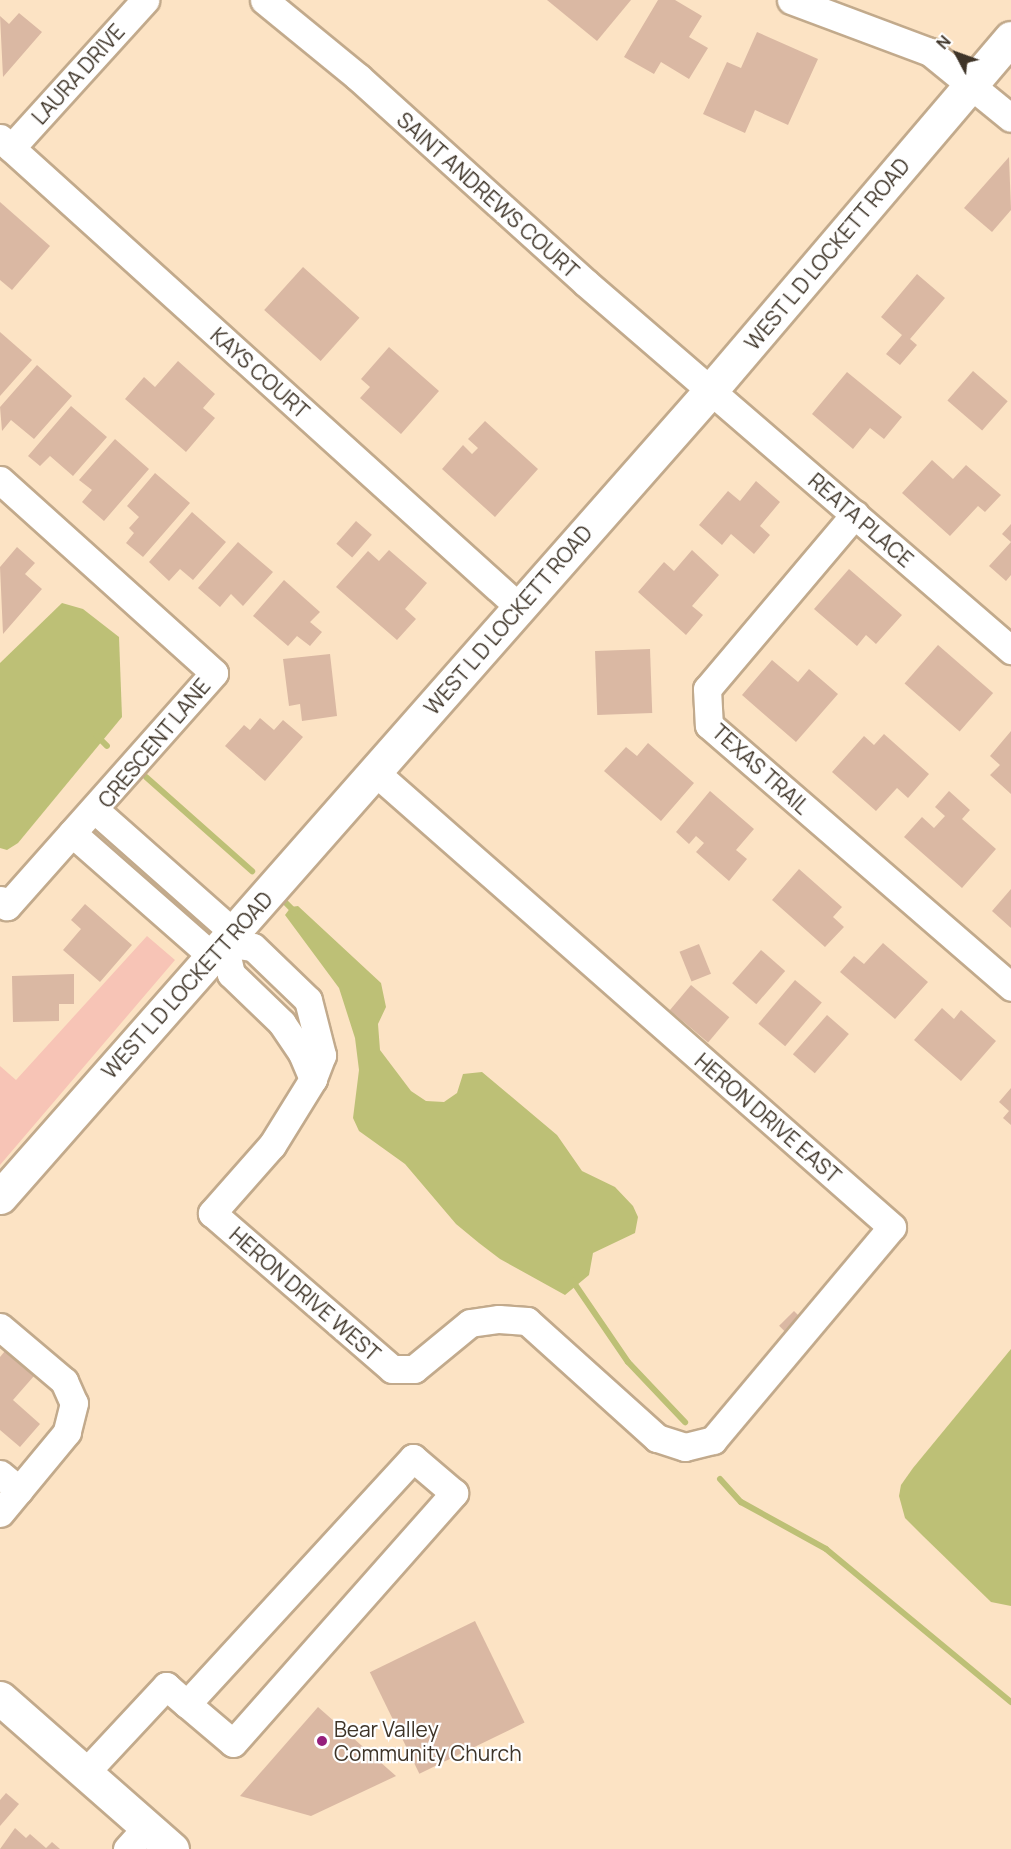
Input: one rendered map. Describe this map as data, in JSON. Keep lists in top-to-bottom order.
{
  "streets": {
    "main road": ["WEST L D LOCKETT ROAD"],
    "street": [
      "LAURA DRIVE",
      "SAINT ANDREWS COURT",
      "KAYS COURT",
      "REATA PLACE",
      "CRESCENT LANE",
      "TEXAS TRAIL",
      "HERON DRIVE EAST",
      "HERON DRIVE WEST"
    ]
  },
  "crossings": [
    ["LAURA DRIVE", "KAYS COURT"],
    ["SAINT ANDREWS COURT", "WEST L D LOCKETT ROAD"],
    ["SAINT ANDREWS COURT", "REATA PLACE"],
    ["WEST L D LOCKETT ROAD", "KAYS COURT"],
    ["WEST L D LOCKETT ROAD", "REATA PLACE"],
    ["WEST L D LOCKETT ROAD", "CRESCENT LANE"],
    ["WEST L D LOCKETT ROAD", "HERON DRIVE EAST"],
    ["WEST L D LOCKETT ROAD", "HERON DRIVE WEST"],
    ["REATA PLACE", "TEXAS TRAIL"],
    ["CRESCENT LANE", "HERON DRIVE WEST"],
    ["HERON DRIVE EAST", "HERON DRIVE WEST"]
  ],
  "places": ["Bear Valley Community Church"],
  "north": "top left"
}
